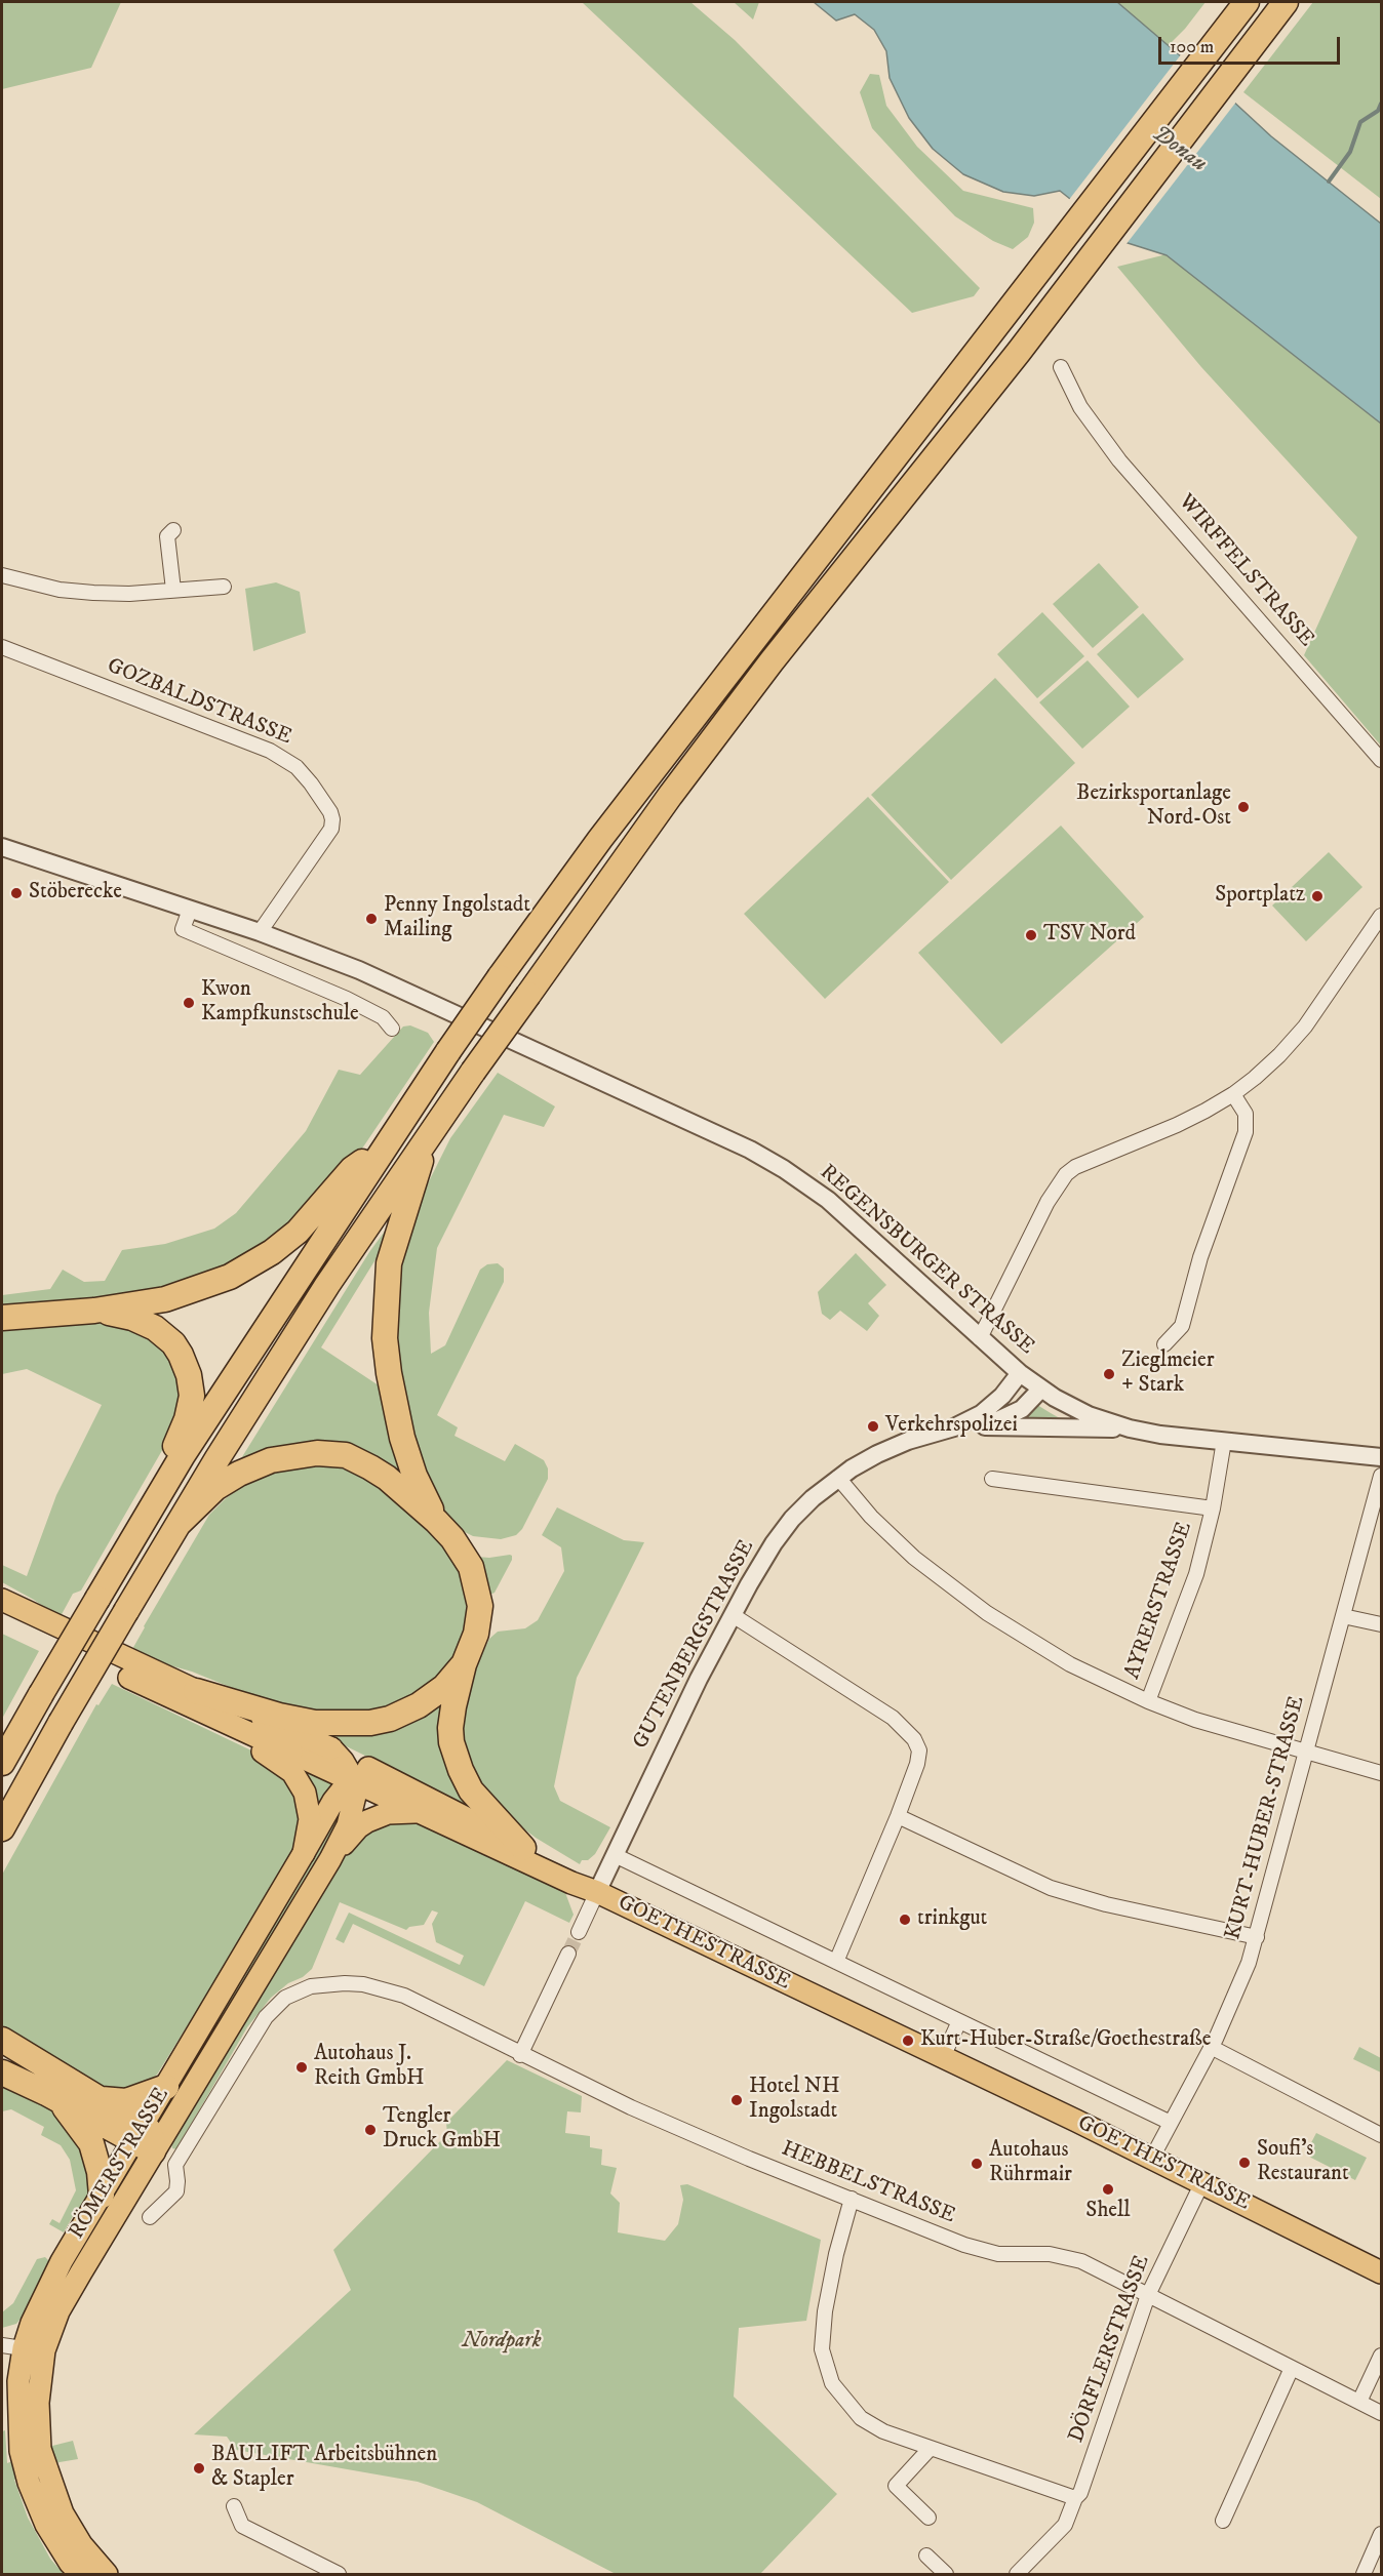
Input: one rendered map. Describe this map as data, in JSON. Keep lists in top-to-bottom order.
{
  "streets": {
    "main road": ["GOETHESTRASSE", "RÖMERSTRASSE"],
    "street": [
      "WIRFFELSTRASSE",
      "GOZBALDSTRASSE",
      "REGENSBURGER STRASSE",
      "AYRERSTRASSE",
      "GUTENBERGSTRASSE",
      "KURT-HUBER-STRASSE",
      "HEBBELSTRASSE",
      "DÖRFLERSTRASSE"
    ]
  },
  "crossings": [
    ["GOZBALDSTRASSE", "REGENSBURGER STRASSE"],
    ["REGENSBURGER STRASSE", "AYRERSTRASSE"],
    ["REGENSBURGER STRASSE", "GUTENBERGSTRASSE"],
    ["GUTENBERGSTRASSE", "GOETHESTRASSE"],
    ["KURT-HUBER-STRASSE", "GOETHESTRASSE"],
    ["GOETHESTRASSE", "DÖRFLERSTRASSE"],
    ["HEBBELSTRASSE", "DÖRFLERSTRASSE"]
  ],
  "water": ["Donau"],
  "parks": ["Nordpark"],
  "places": [
    "Bezirksportanlage Nord-Ost",
    "Stöberecke",
    "Sportplatz",
    "Penny Ingolstadt Mailing",
    "TSV Nord",
    "Kwon Kampfkunstschule",
    "Zieglmeier + Stark",
    "Verkehrspolizei",
    "trinkgut",
    "Kurt-Huber-Straße/Goethestraße",
    "Autohaus J. Reith GmbH",
    "Hotel NH Ingolstadt",
    "Tengler Druck GmbH",
    "Soufi's Restaurant",
    "Autohaus Rührmair",
    "Shell",
    "BAULIFT Arbeitsbühnen & Stapler"
  ],
  "scale_bar": "100 m"
}
